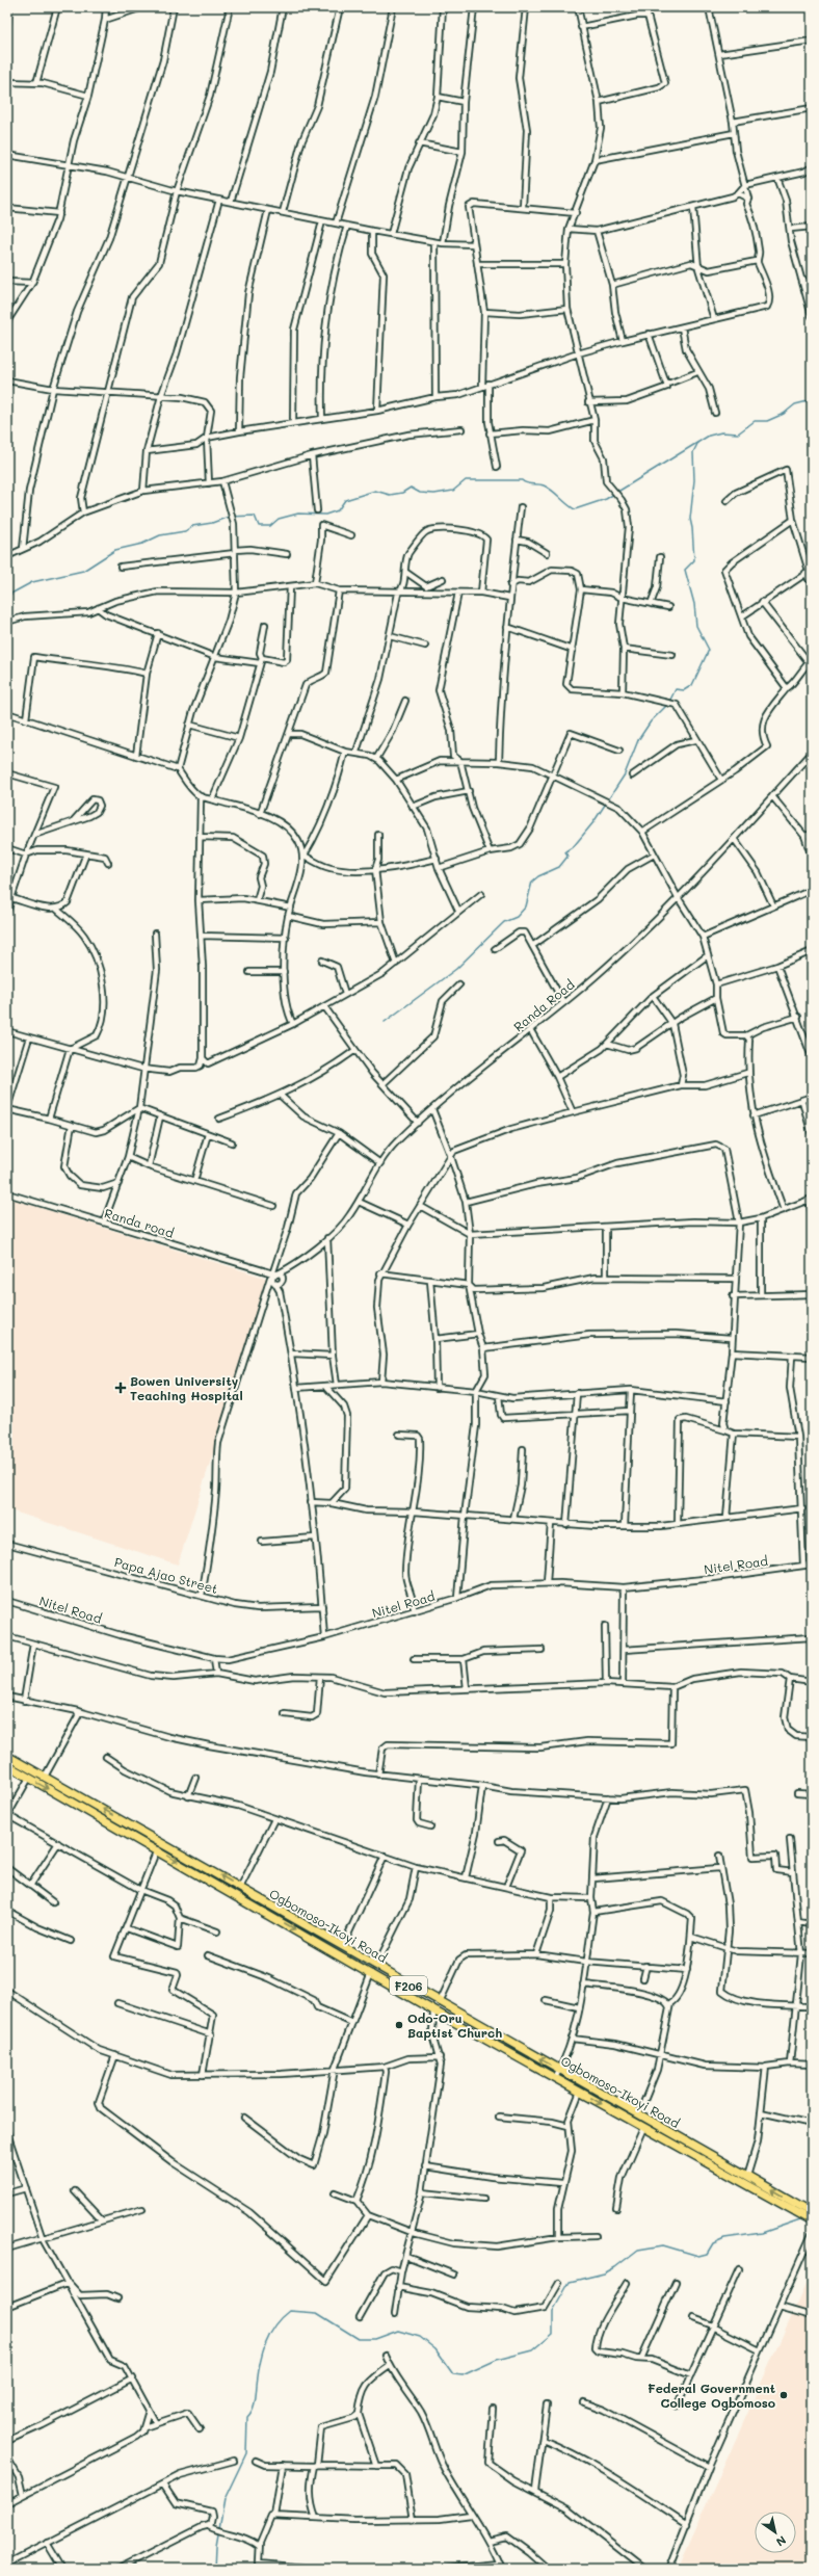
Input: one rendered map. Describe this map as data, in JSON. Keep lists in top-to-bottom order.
{
  "streets": {
    "main road": ["Ogbomoso-Ikoyi Road", "F206"],
    "street": [
      "Randa Road",
      "Randa road",
      "Nitel Road",
      "Papa Ajao Street"
    ]
  },
  "crossings": [
    ["Randa Road", "Randa road"]
  ],
  "places": {
    "health": ["Bowen University Teaching Hospital"],
    "other": ["Odo-Oru Baptist Church", "Federal Government College Ogbomoso"]
  },
  "north": "bottom right"
}
